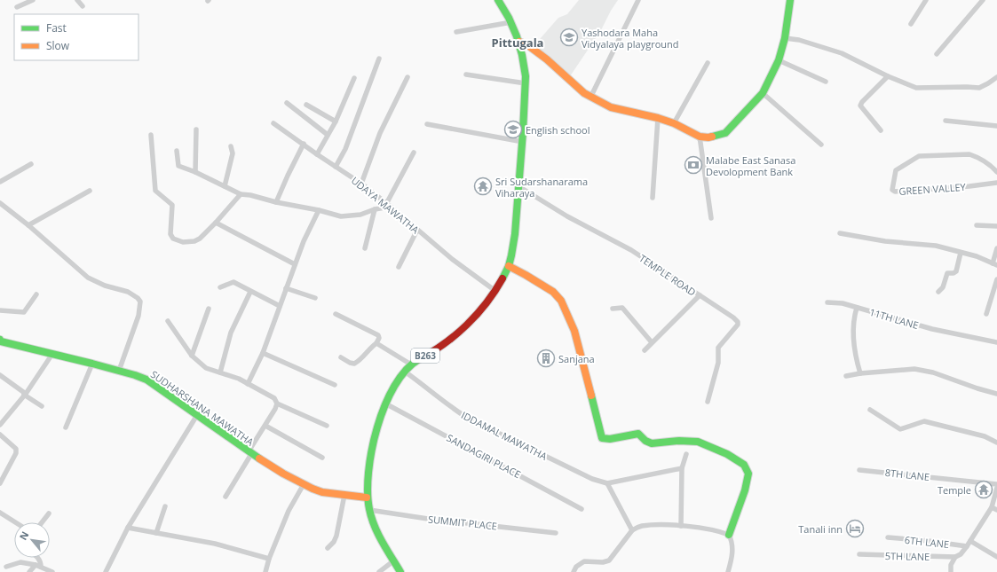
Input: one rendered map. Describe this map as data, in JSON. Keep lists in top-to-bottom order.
{
  "streets": {
    "main road": ["B263", "SUDHARSHANA MAWATHA"],
    "street": [
      "GREEN VALLEY",
      "UDAYA MAWATHA",
      "TEMPLE ROAD",
      "11TH LANE",
      "IDDAMAL MAWATHA",
      "SANDAGIRI PLACE",
      "8TH LANE",
      "SUMMIT PLACE",
      "6TH LANE",
      "5TH LANE"
    ]
  },
  "crossings": [
    ["UDAYA MAWATHA", "B263"],
    ["TEMPLE ROAD", "B263"],
    ["B263", "SUDHARSHANA MAWATHA"],
    ["B263", "IDDAMAL MAWATHA"],
    ["B263", "SANDAGIRI PLACE"],
    ["B263", "SUMMIT PLACE"]
  ],
  "districts": ["Pittugala"],
  "places": {
    "school or university": ["Yashodara Maha Vidyalaya playground", "English school"],
    "bank": ["Malabe East Sanasa Devolopment Bank"],
    "temple": ["Sri Sudarshanarama Viharaya", "Temple"],
    "building": ["Sanjana"],
    "hotel": ["Tanali inn"]
  },
  "legend": ["Fast", "Slow"],
  "north": "top left"
}
